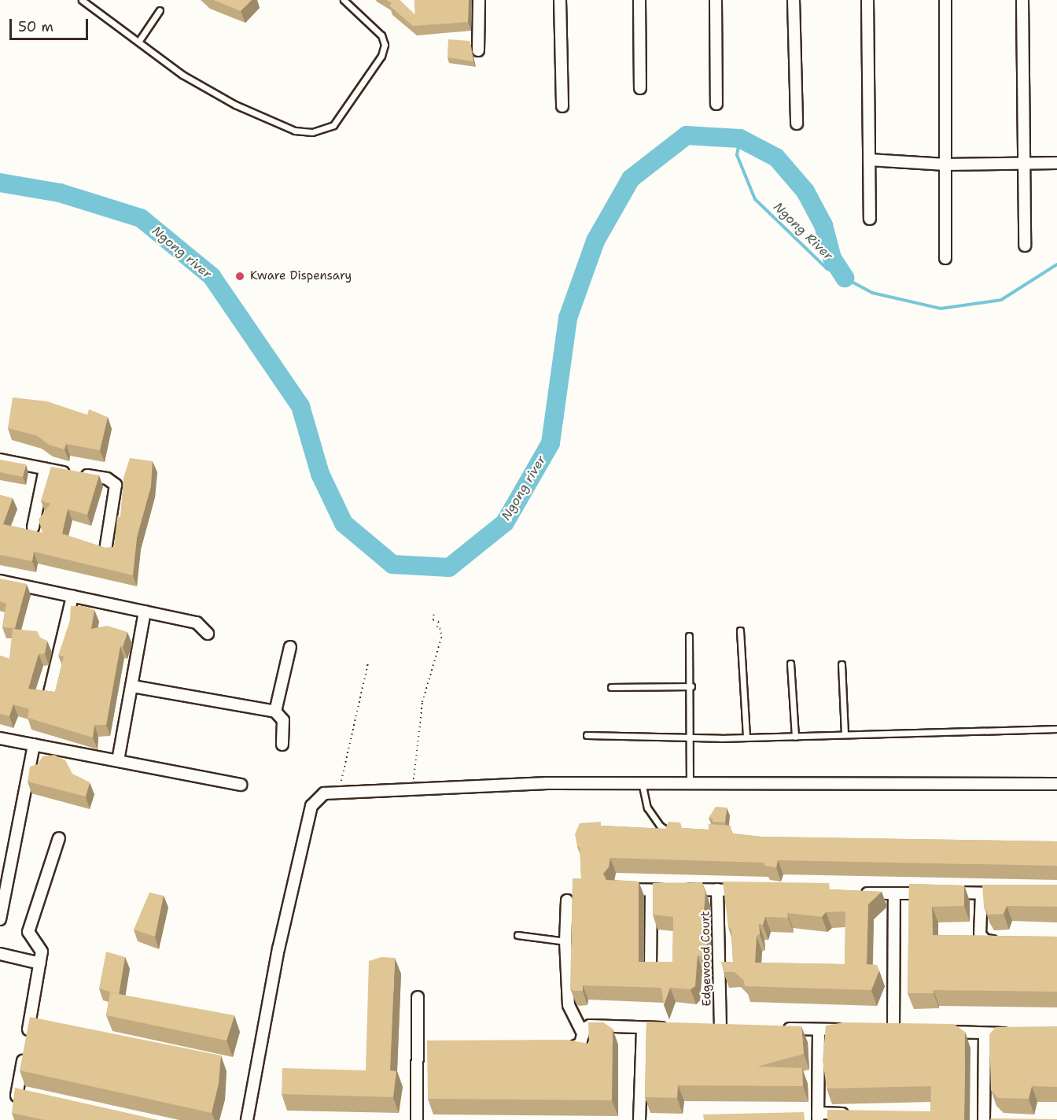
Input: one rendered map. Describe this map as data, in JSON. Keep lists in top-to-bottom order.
{
  "streets": {
    "street": ["Edgewood Court"]
  },
  "water": ["Ngong River", "Ngong river"],
  "places": ["Kware Dispensary"],
  "scale_bar": "50 m"
}
